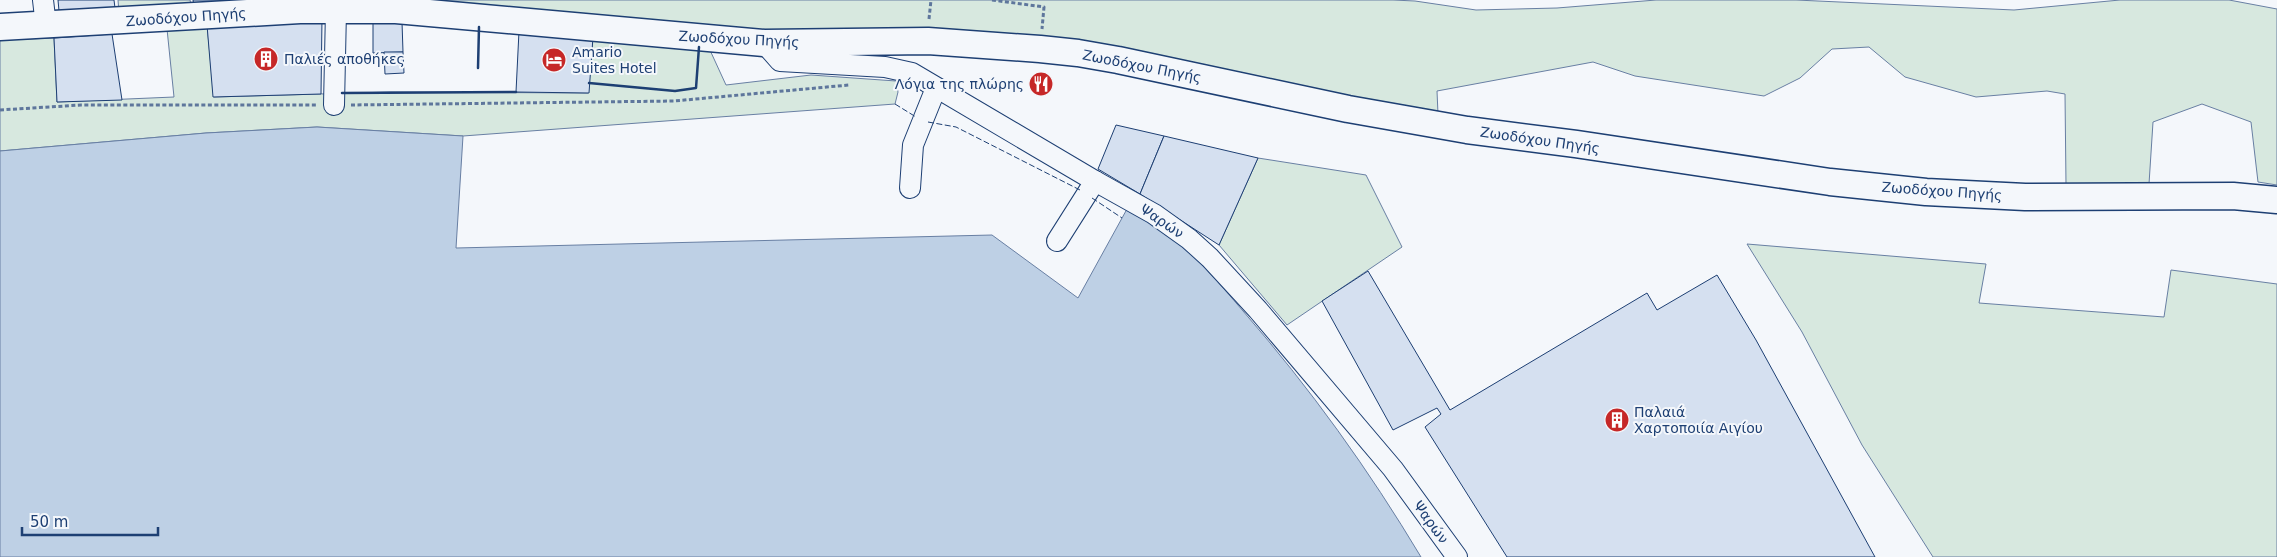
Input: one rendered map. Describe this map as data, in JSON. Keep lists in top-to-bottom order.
{
  "streets": {
    "main road": ["Ζωοδόχου Πηγής"],
    "street": ["Ψαρών"]
  },
  "crossings": [
    ["Ζωοδόχου Πηγής", "Ψαρών"]
  ],
  "places": {
    "building": ["Παλιές αποθήκες", "Παλαιά Χαρτοποιία Αιγίου"],
    "hotel": ["Amario Suites Hotel"],
    "restaurant": ["Λόγια της πλώρης"]
  },
  "scale_bar": "50 m"
}
